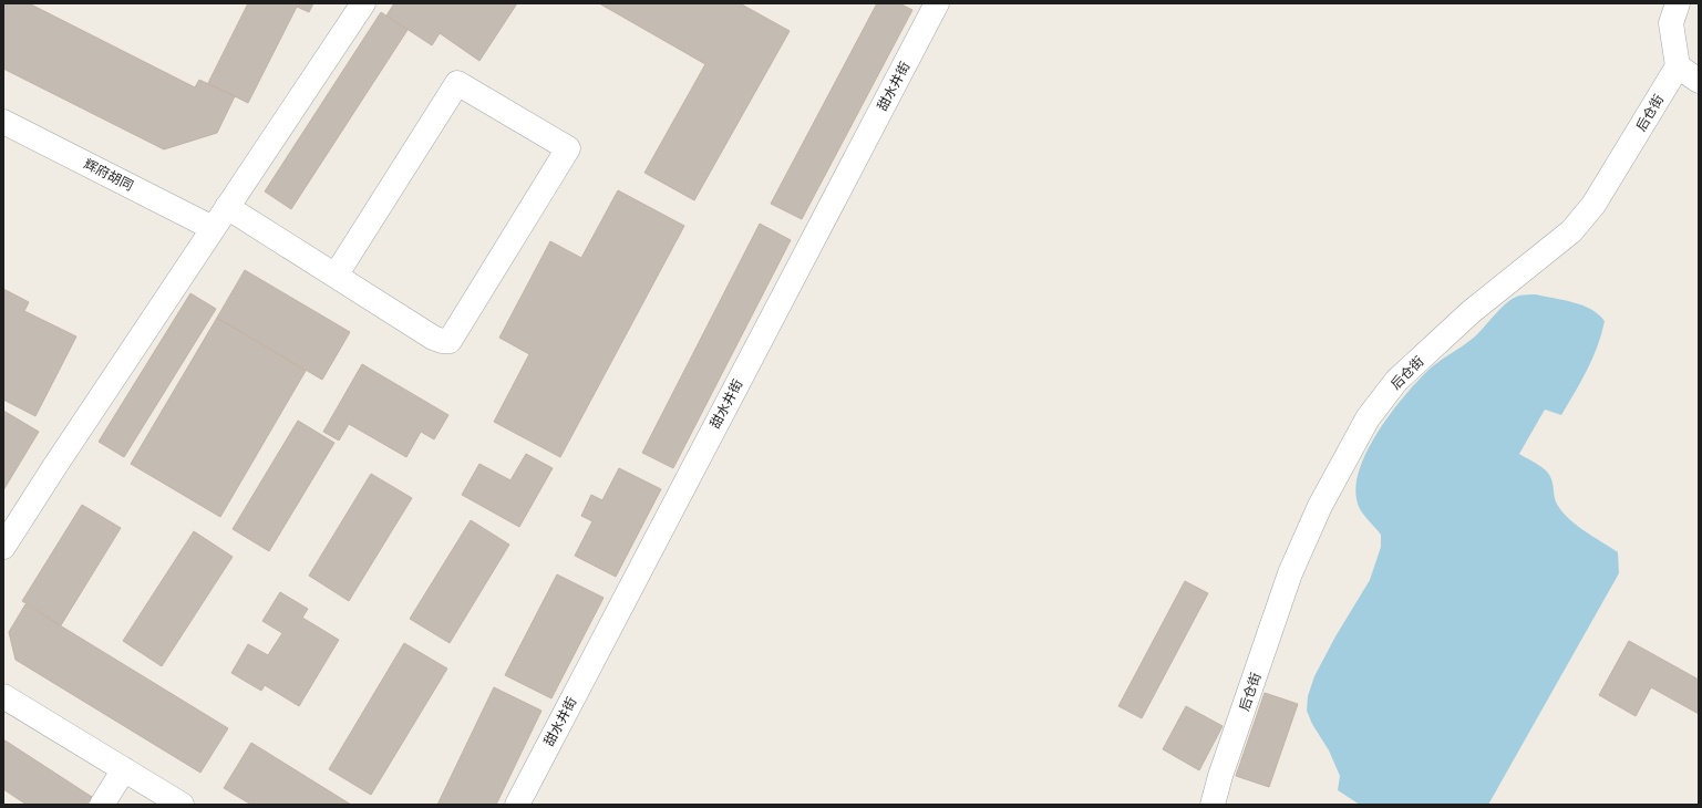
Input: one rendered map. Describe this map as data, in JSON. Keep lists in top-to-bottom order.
{
  "streets": {
    "street": ["甜水井街", "后仓街", "辉府胡同"]
  }
}
